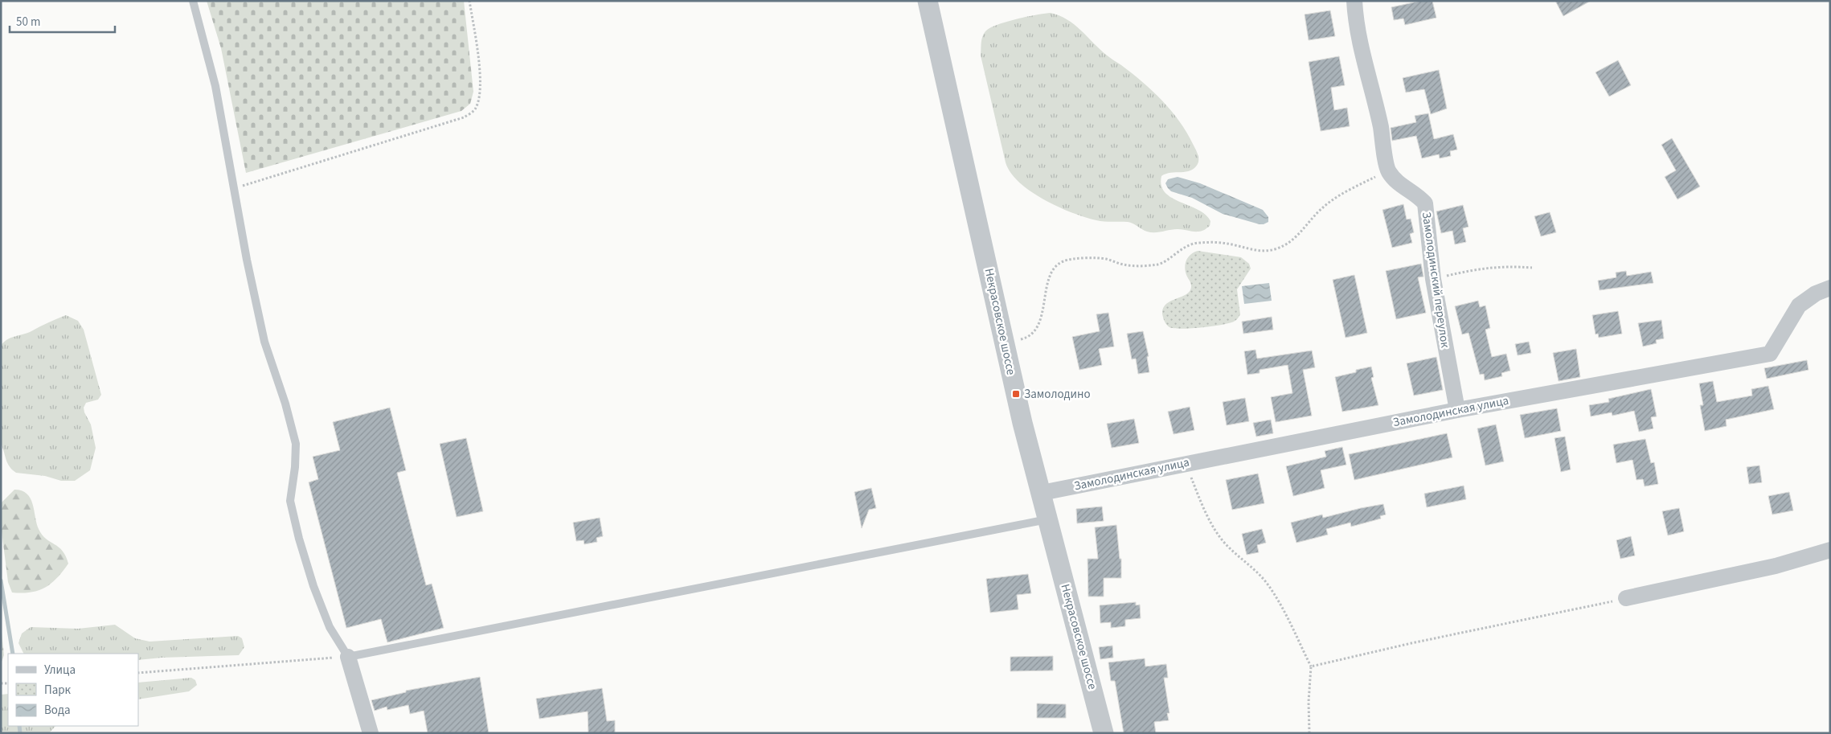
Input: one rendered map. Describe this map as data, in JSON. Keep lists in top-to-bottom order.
{
  "streets": {
    "street": ["Замолодинский переулок", "Некрасовское шоссе", "Замолодинская улица"]
  },
  "crossings": [
    ["Замолодинский переулок", "Замолодинская улица"],
    ["Некрасовское шоссе", "Замолодинская улица"]
  ],
  "places": {
    "transit": ["Замолодино"]
  },
  "legend": ["Улица", "Парк", "Вода"],
  "scale_bar": "50 m"
}
